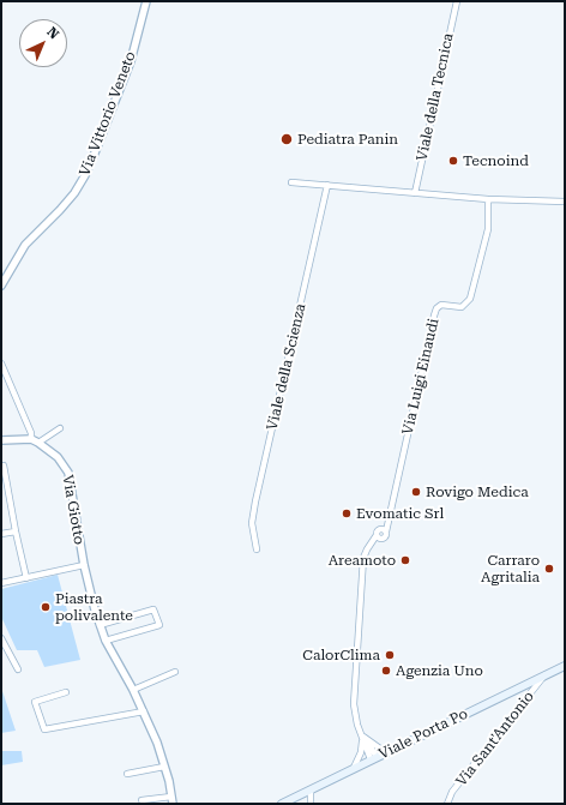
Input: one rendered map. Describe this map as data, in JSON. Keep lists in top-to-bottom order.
{
  "streets": {
    "main road": ["Viale Porta Po"],
    "street": [
      "Viale della Tecnica",
      "Via Vittorio Veneto",
      "Viale della Scienza",
      "Via Luigi Einaudi",
      "Via Giotto",
      "Via Sant'Antonio"
    ]
  },
  "crossings": [
    ["Viale Porta Po", "Via Sant'Antonio"]
  ],
  "places": [
    "Pediatra Panin",
    "Tecnoind",
    "Rovigo Medica",
    "Evomatic Srl",
    "Areamoto",
    "Carraro Agritalia",
    "Piastra polivalente",
    "CalorClima",
    "Agenzia Uno"
  ],
  "north": "top right"
}
